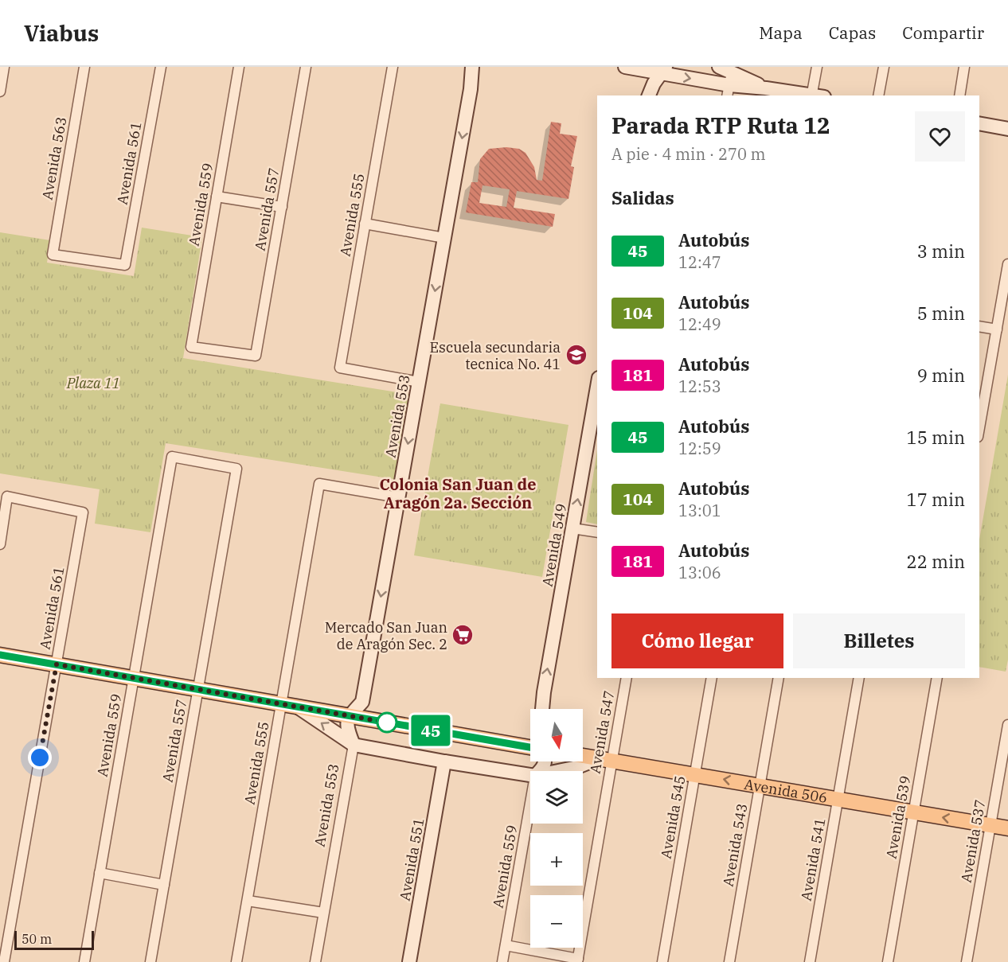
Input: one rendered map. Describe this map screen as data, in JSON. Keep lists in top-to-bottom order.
{
  "streets": {
    "main road": ["Avenida 506"],
    "street": [
      "Avenida 563",
      "Avenida 561",
      "Avenida 559",
      "Avenida 557",
      "Avenida 555",
      "Avenida 553",
      "Avenida 549",
      "Avenida 547",
      "Avenida 545",
      "Avenida 539",
      "Avenida 537",
      "Avenida 543",
      "Avenida 551",
      "Avenida 541"
    ]
  },
  "crossings": [
    ["Avenida 563", "Avenida 561"],
    ["Avenida 559", "Avenida 557"],
    ["Avenida 555", "Avenida 553"],
    ["Avenida 547", "Avenida 506"],
    ["Avenida 506", "Avenida 545"],
    ["Avenida 506", "Avenida 539"],
    ["Avenida 506", "Avenida 537"],
    ["Avenida 506", "Avenida 543"],
    ["Avenida 506", "Avenida 541"]
  ],
  "one_way": ["Avenida 553", "Avenida 549"],
  "districts": ["Colonia San Juan de Aragón 2a. Sección"],
  "parks": ["Plaza 11"],
  "places": {
    "school or university": ["Escuela secundaria tecnica No. 41"],
    "supermarket": ["Mercado San Juan de Aragón Sec. 2"]
  },
  "lines": ["bus line 45"],
  "scale_bar": "50 m",
  "north": "bottom",
  "page": {
    "header": "Viabus",
    "nav": ["Mapa", "Capas", "Compartir"],
    "on_map": "45",
    "heading": [
      ["Parada RTP Ruta 12", "A pie · 4 min · 270 m"],
      "Salidas"
    ],
    "list": [
      {
        "mark": "45",
        "name": "Autobús",
        "note": "12:47",
        "value": "3 min"
      },
      {
        "mark": "104",
        "name": "Autobús",
        "note": "12:49",
        "value": "5 min"
      },
      {
        "mark": "181",
        "name": "Autobús",
        "note": "12:53",
        "value": "9 min"
      },
      {
        "mark": "45",
        "name": "Autobús",
        "note": "12:59",
        "value": "15 min"
      },
      {
        "mark": "104",
        "name": "Autobús",
        "note": "13:01",
        "value": "17 min"
      },
      {
        "mark": "181",
        "name": "Autobús",
        "note": "13:06",
        "value": "22 min"
      }
    ],
    "buttons": ["Cómo llegar", "Billetes"],
    "map_buttons": ["+", "−"],
    "scale": "50 m"
  }
}
